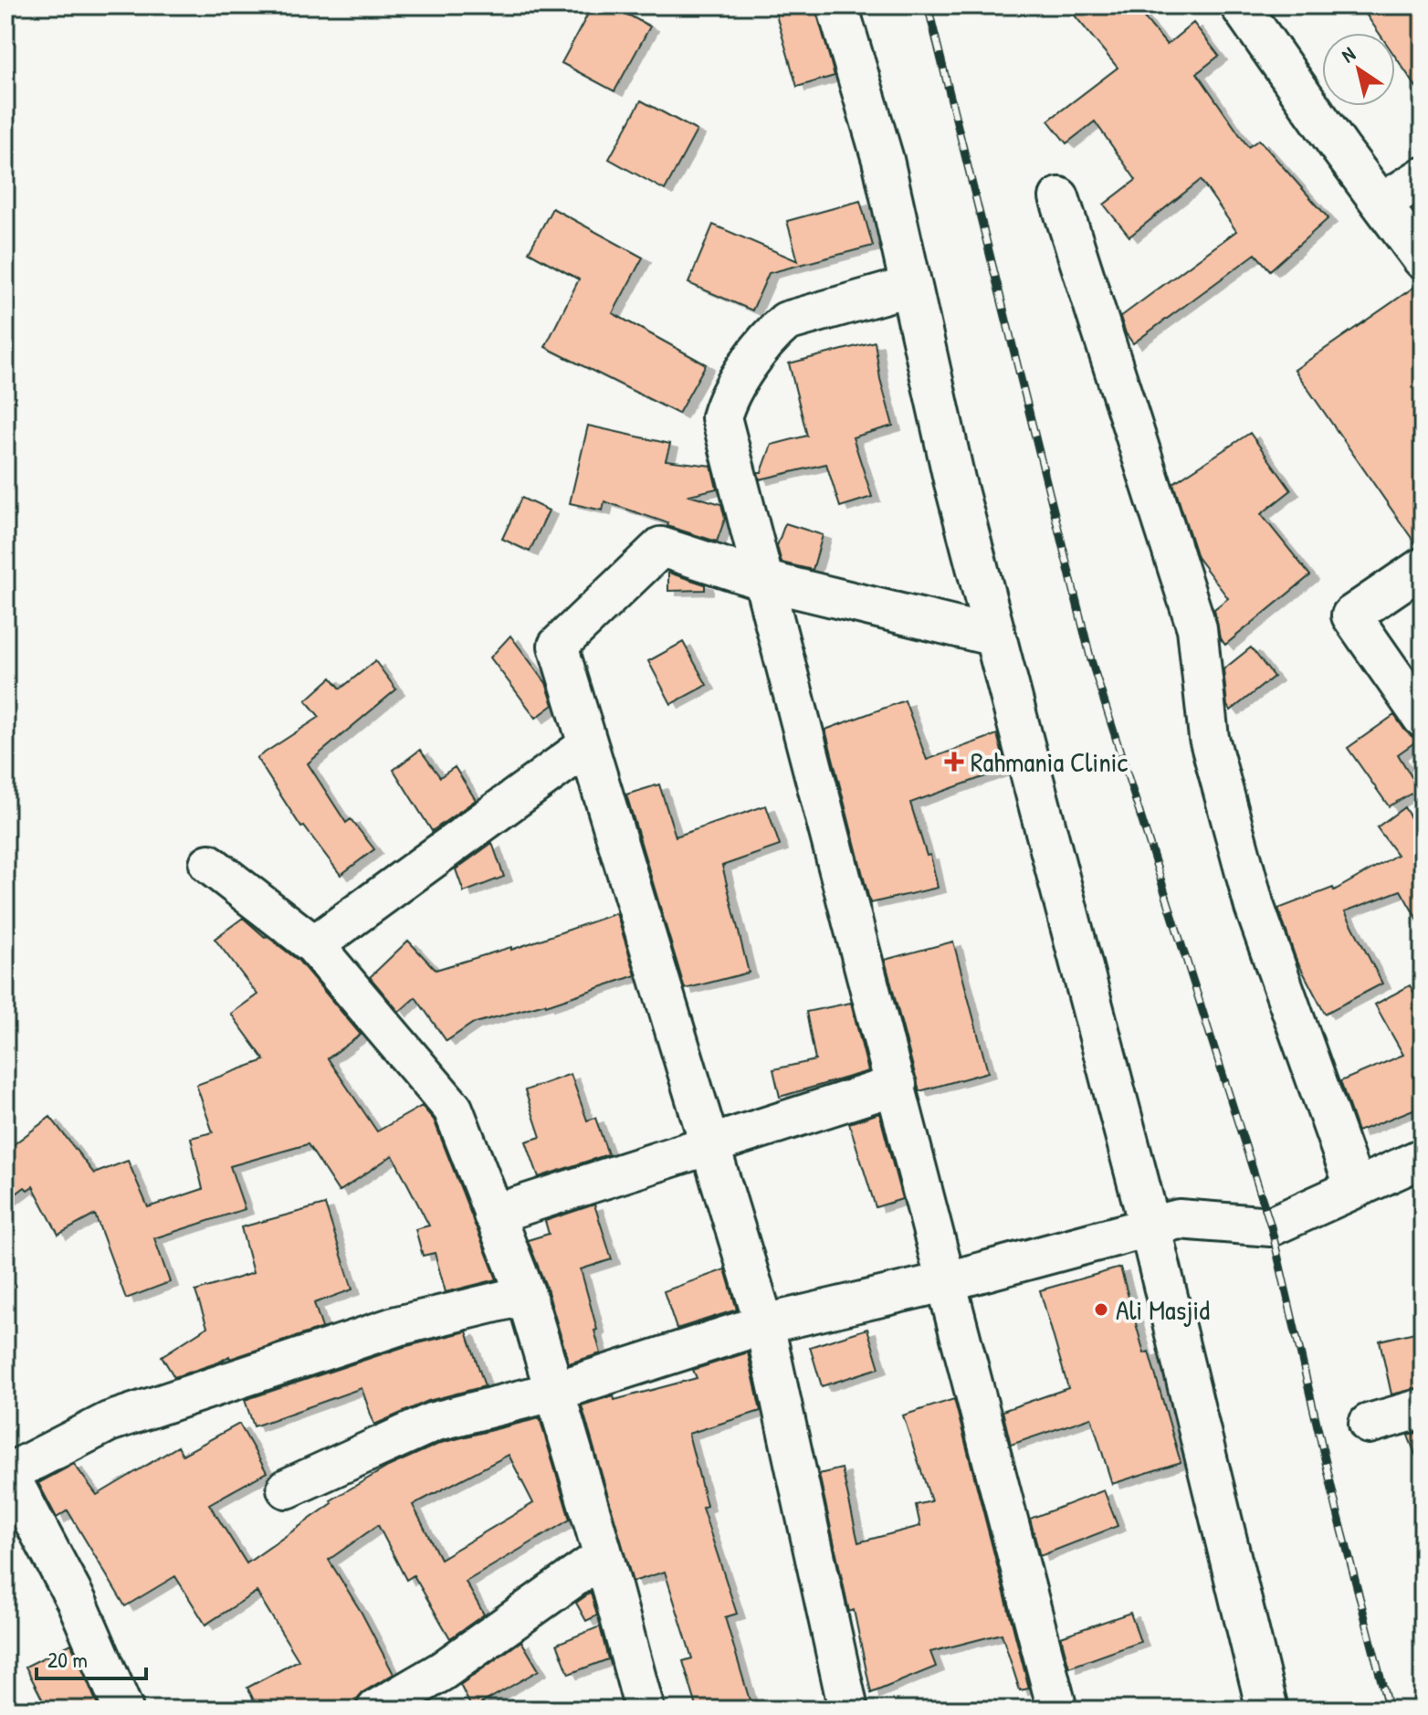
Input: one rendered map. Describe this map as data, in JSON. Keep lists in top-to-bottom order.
{
  "places": {
    "health": ["Rahmania Clinic"],
    "other": ["Ali Masjid"]
  },
  "scale_bar": "20 m",
  "north": "top left"
}
